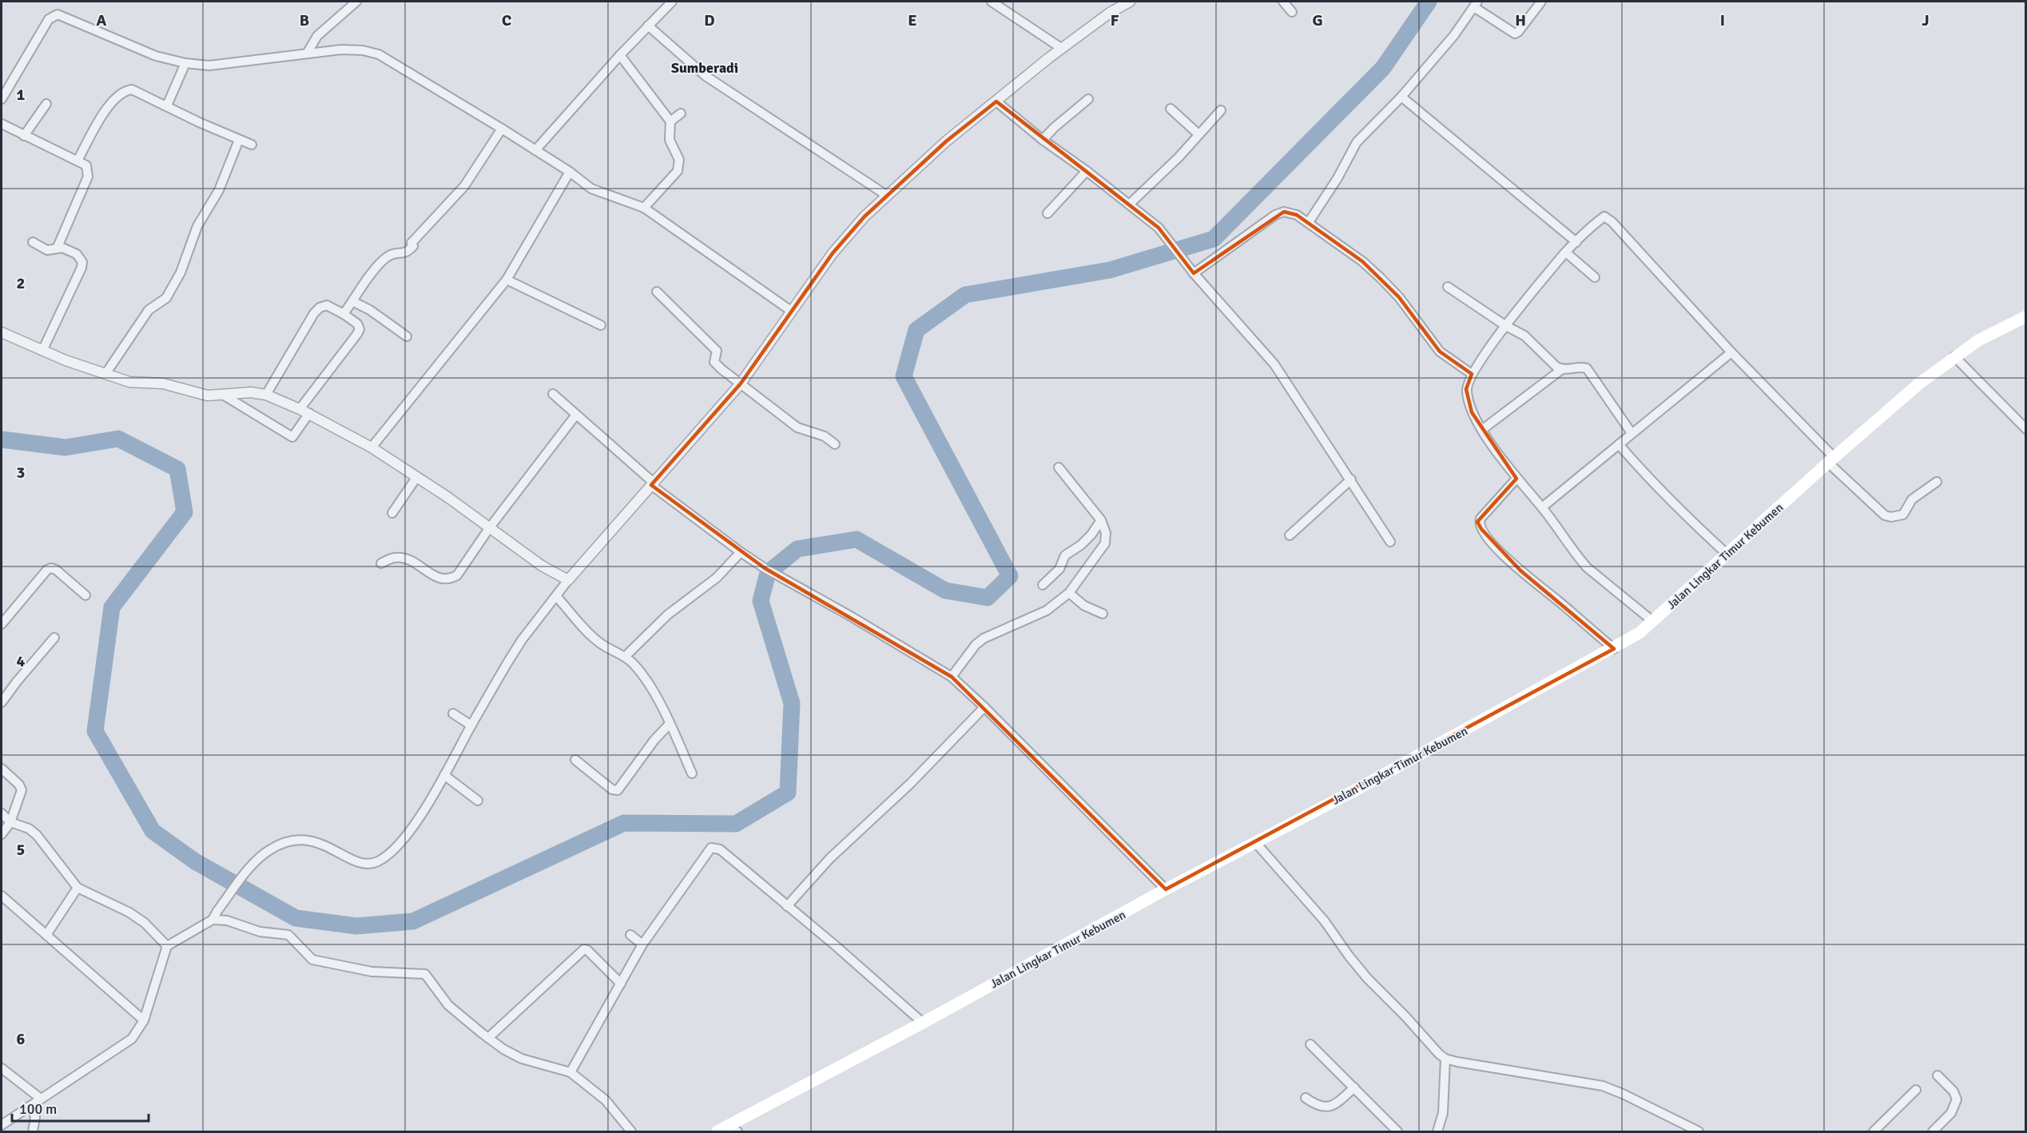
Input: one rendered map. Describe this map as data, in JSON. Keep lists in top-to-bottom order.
{
  "streets": {
    "main road": ["Jalan Lingkar Timur Kebumen"]
  },
  "districts": ["Sumberadi"],
  "scale_bar": "100 m",
  "grid": {
    "columns": [
      "A",
      "B",
      "C",
      "D",
      "E",
      "F",
      "G",
      "H",
      "I",
      "J"
    ],
    "rows": [
      "1",
      "2",
      "3",
      "4",
      "5",
      "6"
    ]
  }
}
